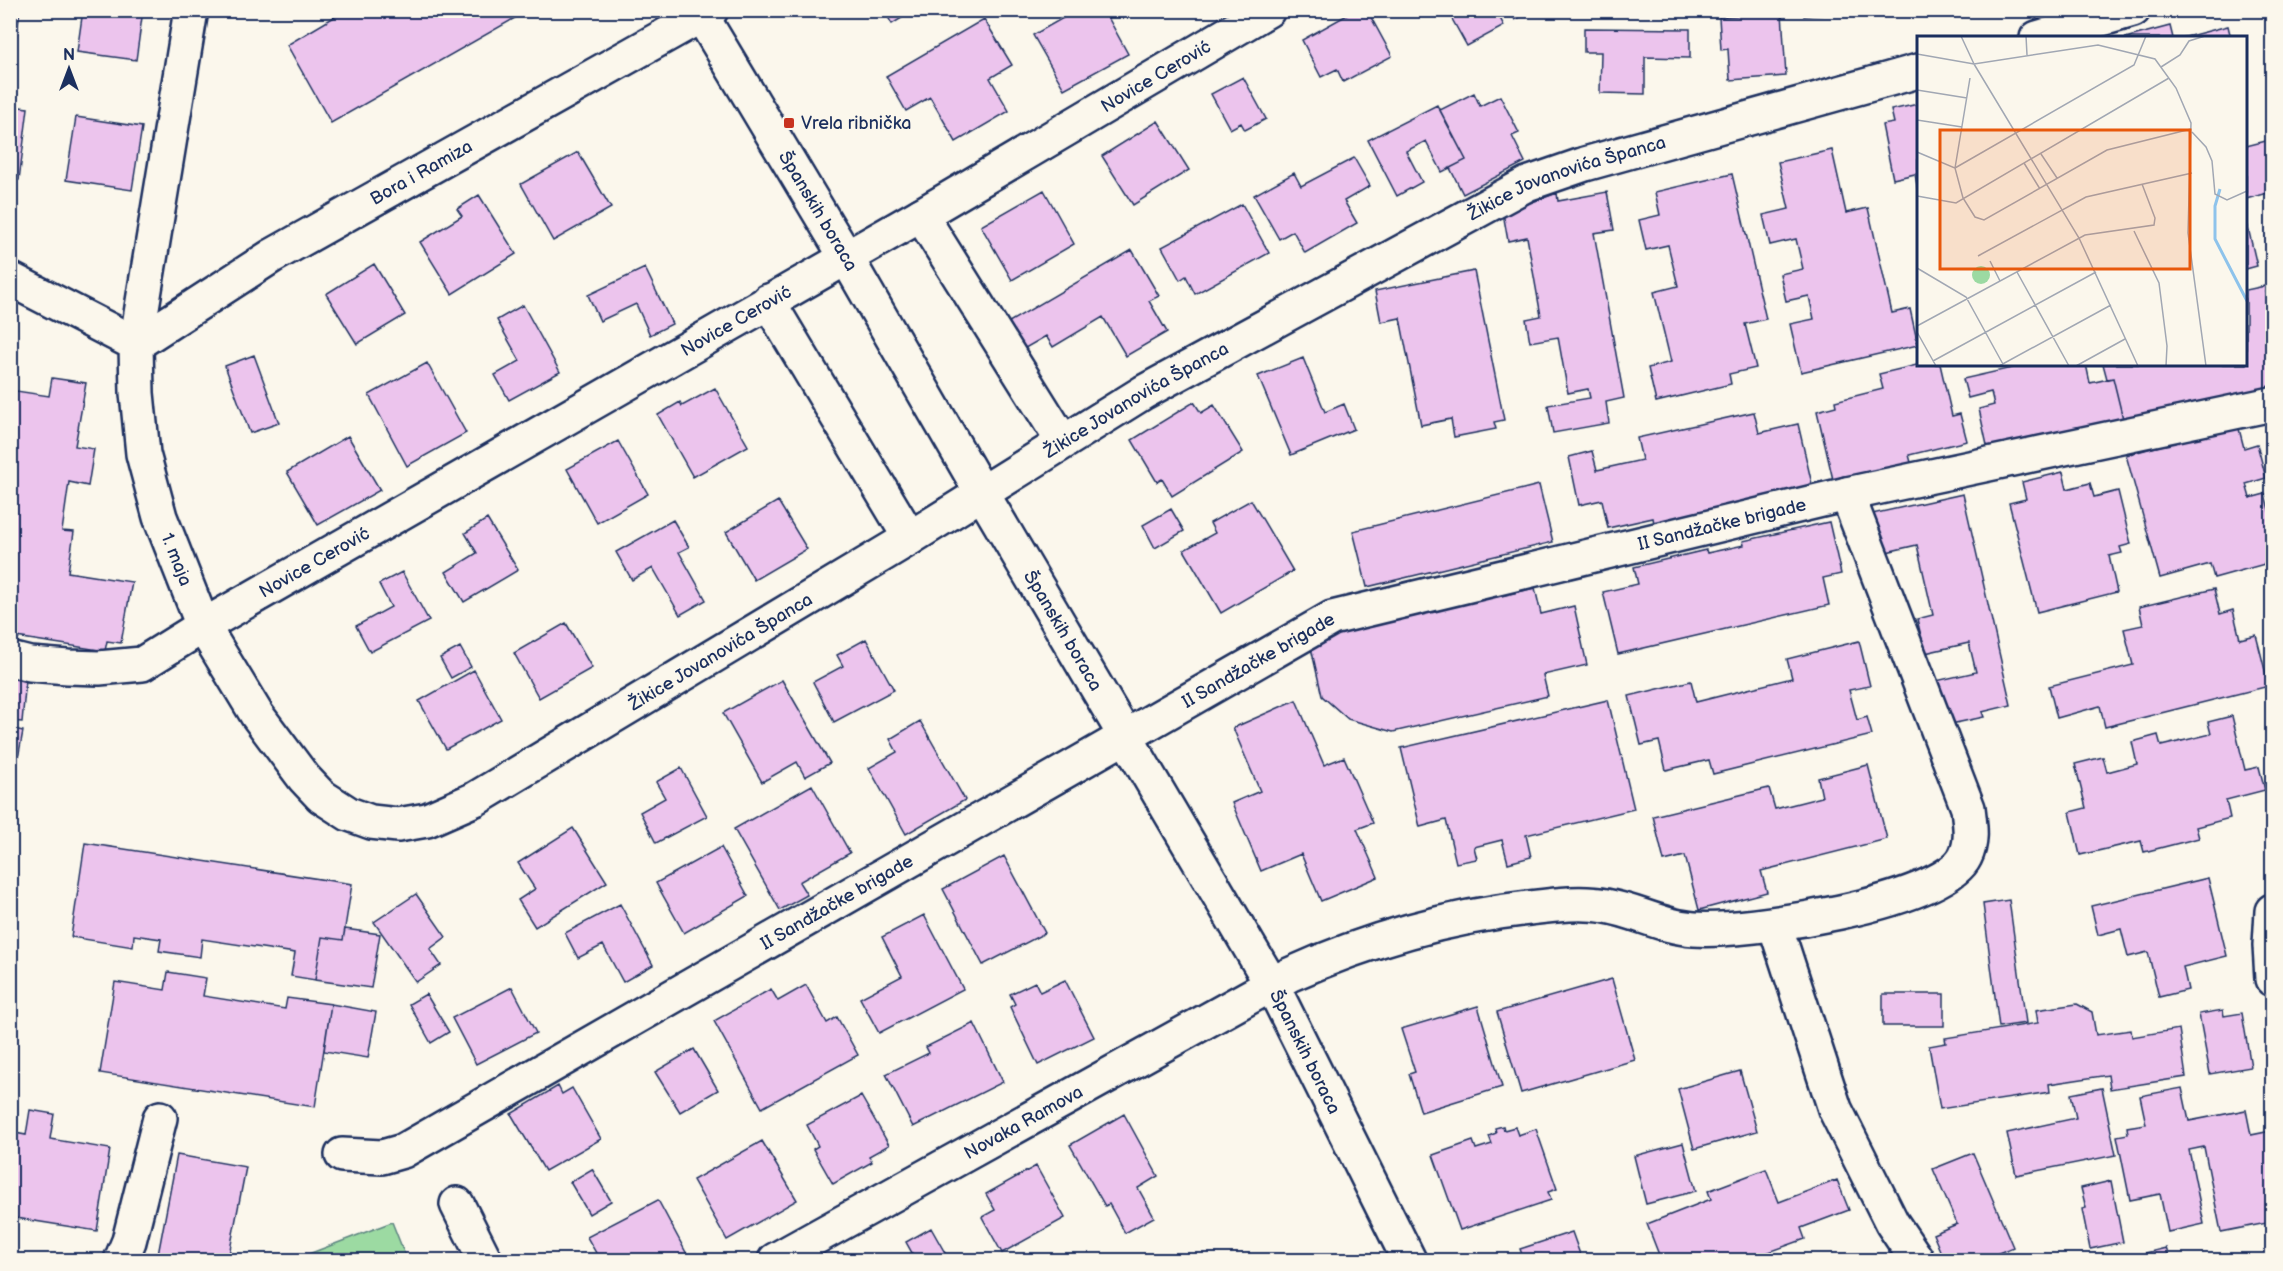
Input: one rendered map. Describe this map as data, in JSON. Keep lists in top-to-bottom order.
{
  "streets": {
    "street": [
      "Novice Cerović",
      "Bora i Ramiza",
      "Žikice Jovanovića Španca",
      "Španskih boraca",
      "II Sandžačke brigade",
      "1. maja",
      "Novaka Ramova"
    ]
  },
  "crossings": [
    ["Novice Cerović", "Španskih boraca"],
    ["Novice Cerović", "1. maja"],
    ["Bora i Ramiza", "Španskih boraca"],
    ["Bora i Ramiza", "1. maja"],
    ["Žikice Jovanovića Španca", "Španskih boraca"],
    ["Žikice Jovanovića Španca", "1. maja"],
    ["Španskih boraca", "II Sandžačke brigade"],
    ["Španskih boraca", "Novaka Ramova"],
    ["II Sandžačke brigade", "Novaka Ramova"]
  ],
  "places": {
    "transit": ["Vrela ribnička"]
  },
  "north": "top"
}
